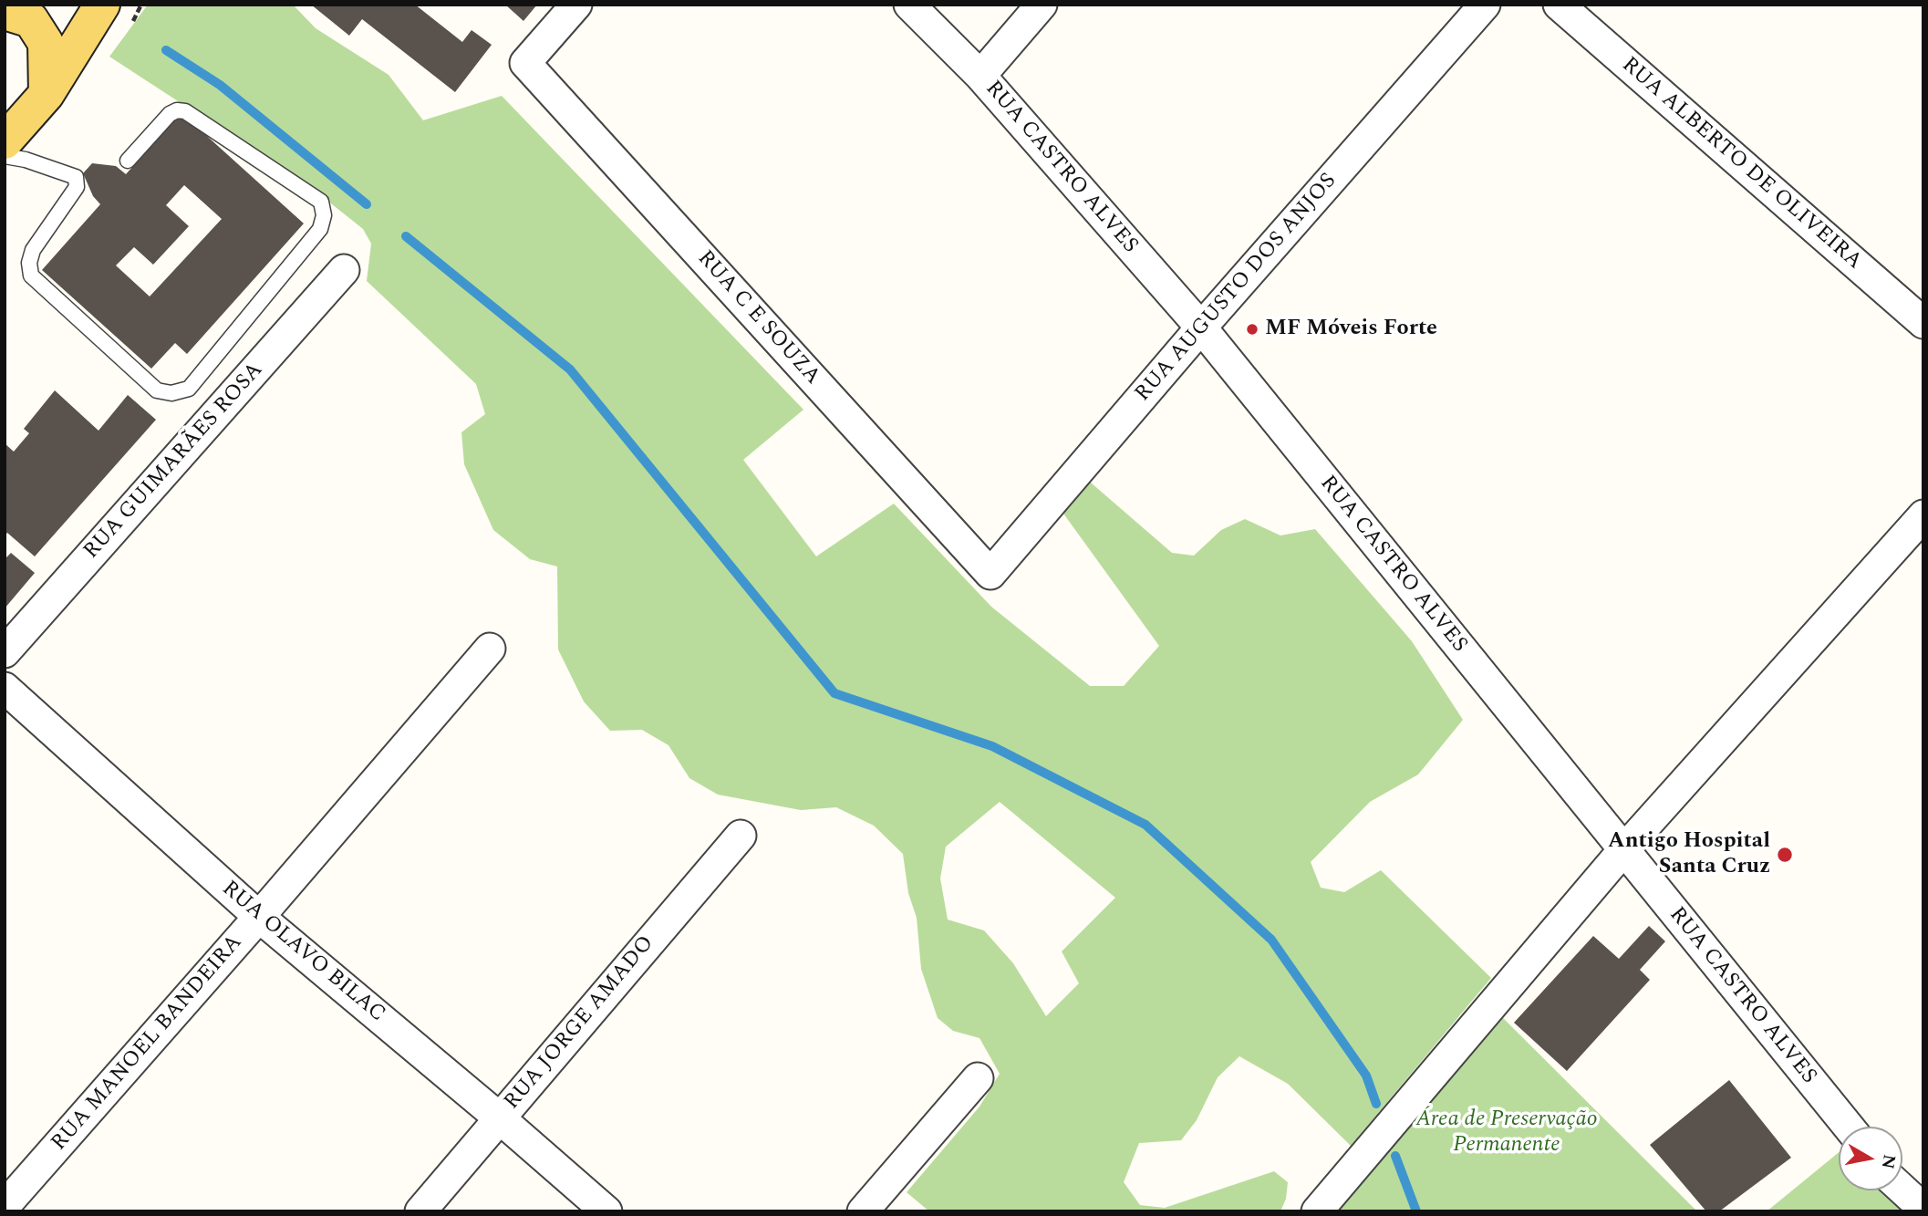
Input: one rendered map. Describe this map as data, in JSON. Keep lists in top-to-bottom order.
{
  "streets": {
    "street": [
      "RUA ALBERTO DE OLIVEIRA",
      "RUA CASTRO ALVES",
      "RUA AUGUSTO DOS ANJOS",
      "RUA C E SOUZA",
      "RUA GUIMARÃES ROSA",
      "RUA OLAVO BILAC",
      "RUA JORGE AMADO",
      "RUA MANOEL BANDEIRA"
    ]
  },
  "crossings": [
    ["RUA CASTRO ALVES", "RUA AUGUSTO DOS ANJOS"],
    ["RUA AUGUSTO DOS ANJOS", "RUA C E SOUZA"],
    ["RUA OLAVO BILAC", "RUA JORGE AMADO"],
    ["RUA OLAVO BILAC", "RUA MANOEL BANDEIRA"]
  ],
  "parks": ["Área de Preservação Permanente"],
  "places": ["MF Móveis Forte", "Antigo Hospital Santa Cruz"],
  "north": "right"
}
